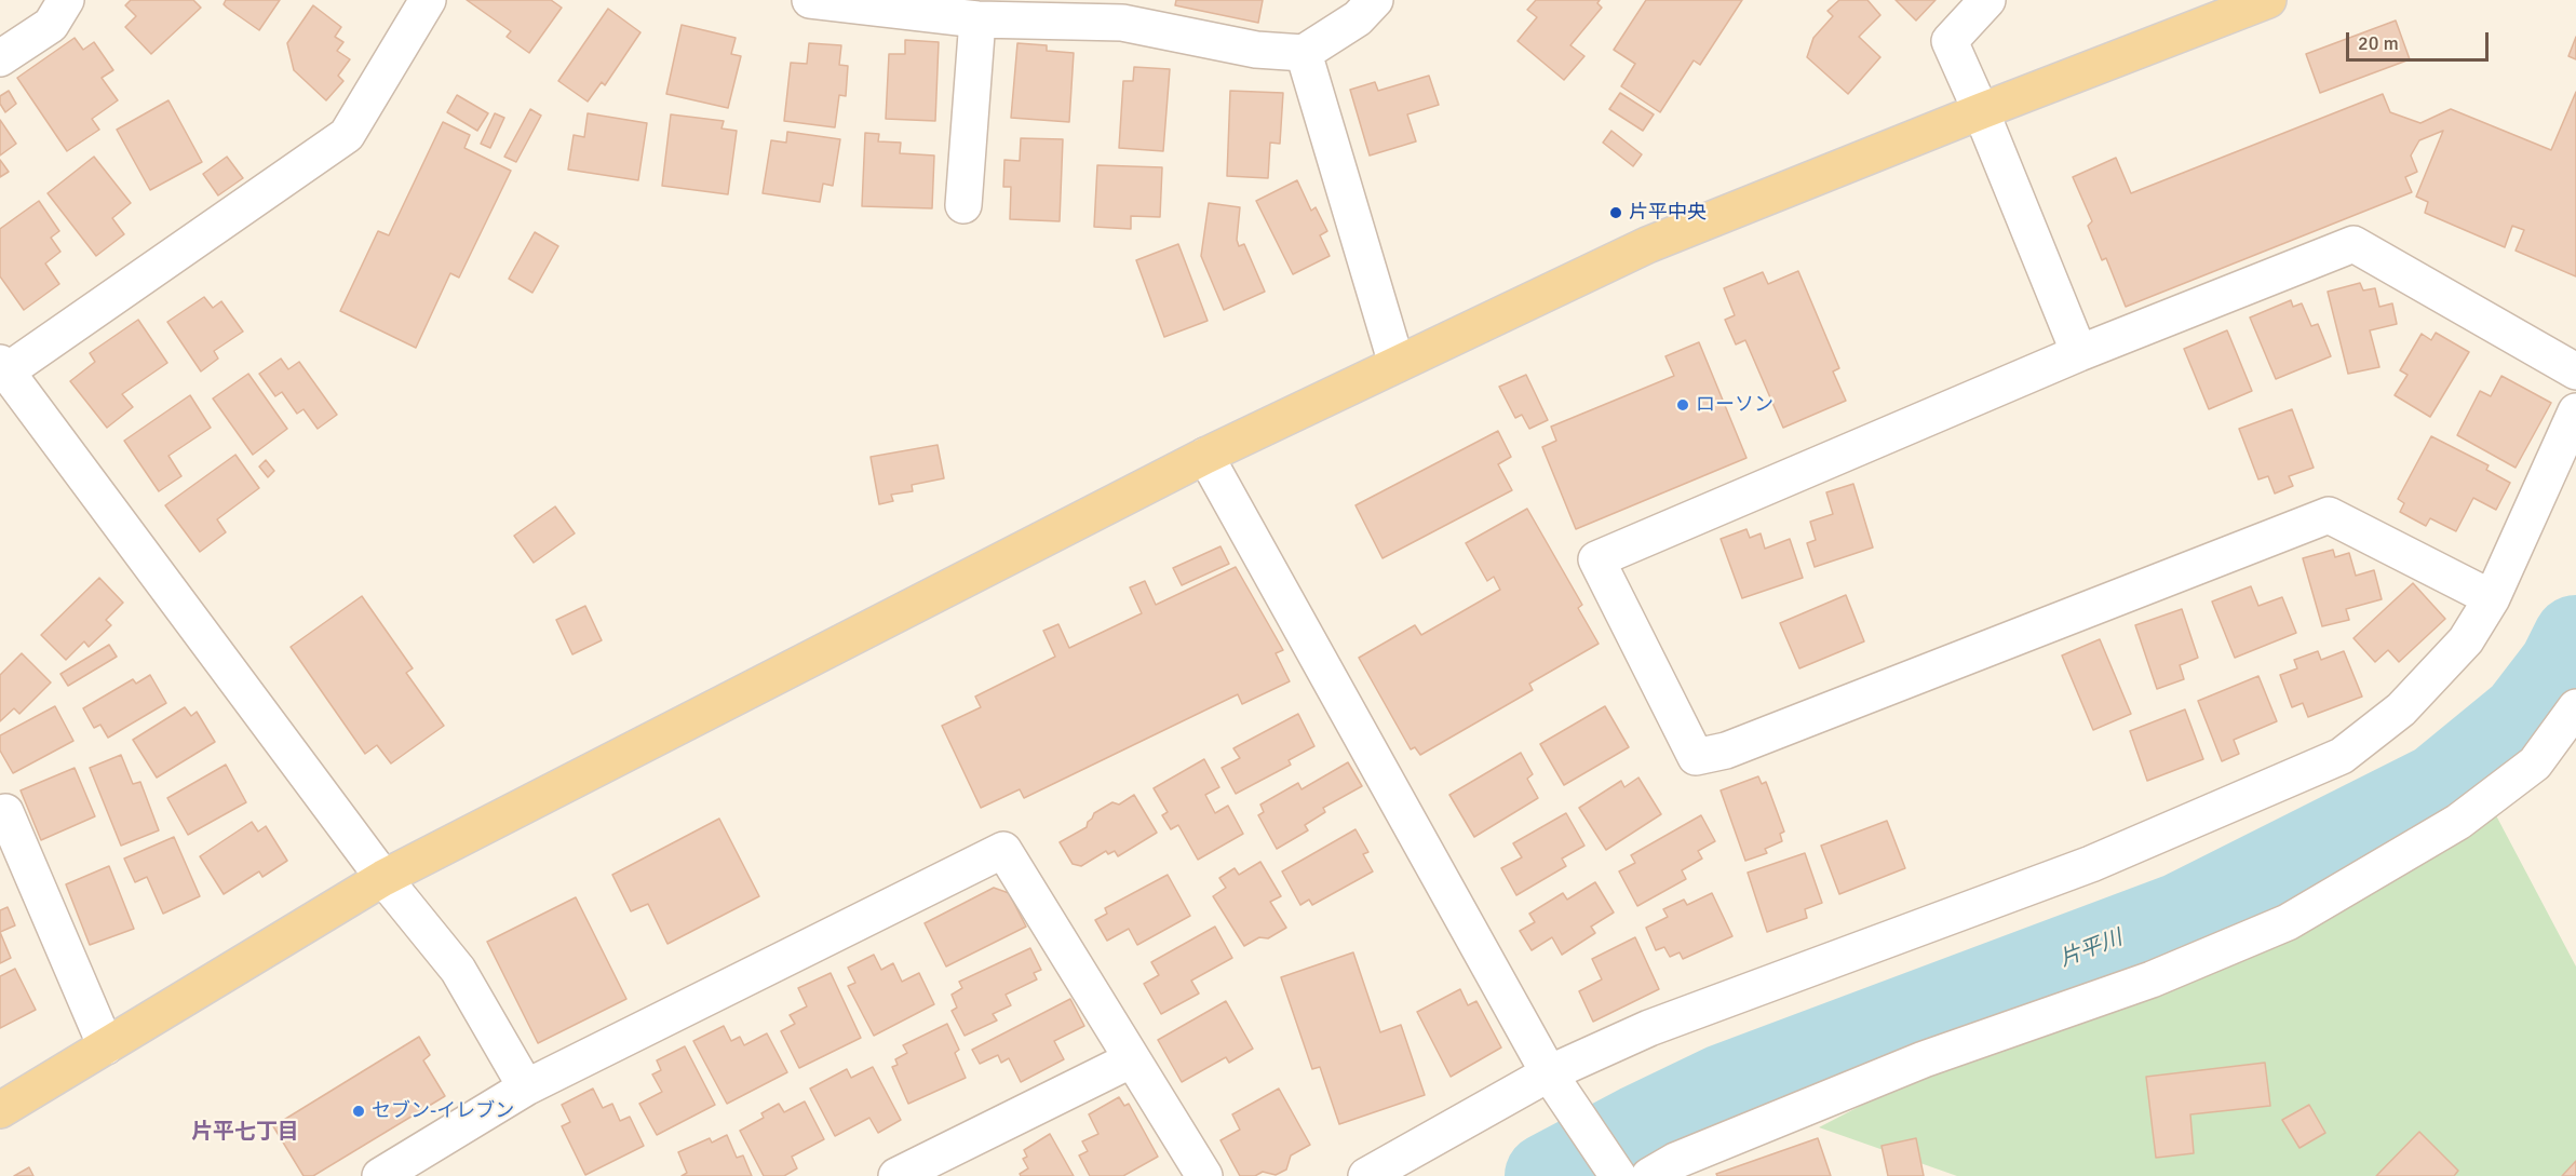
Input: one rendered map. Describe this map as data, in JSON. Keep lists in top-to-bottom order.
{
  "districts": ["片平七丁目"],
  "water": ["片平川"],
  "places": ["片平中央", "ローソン", "セブン-イレブン"],
  "scale_bar": "20 m"
}
